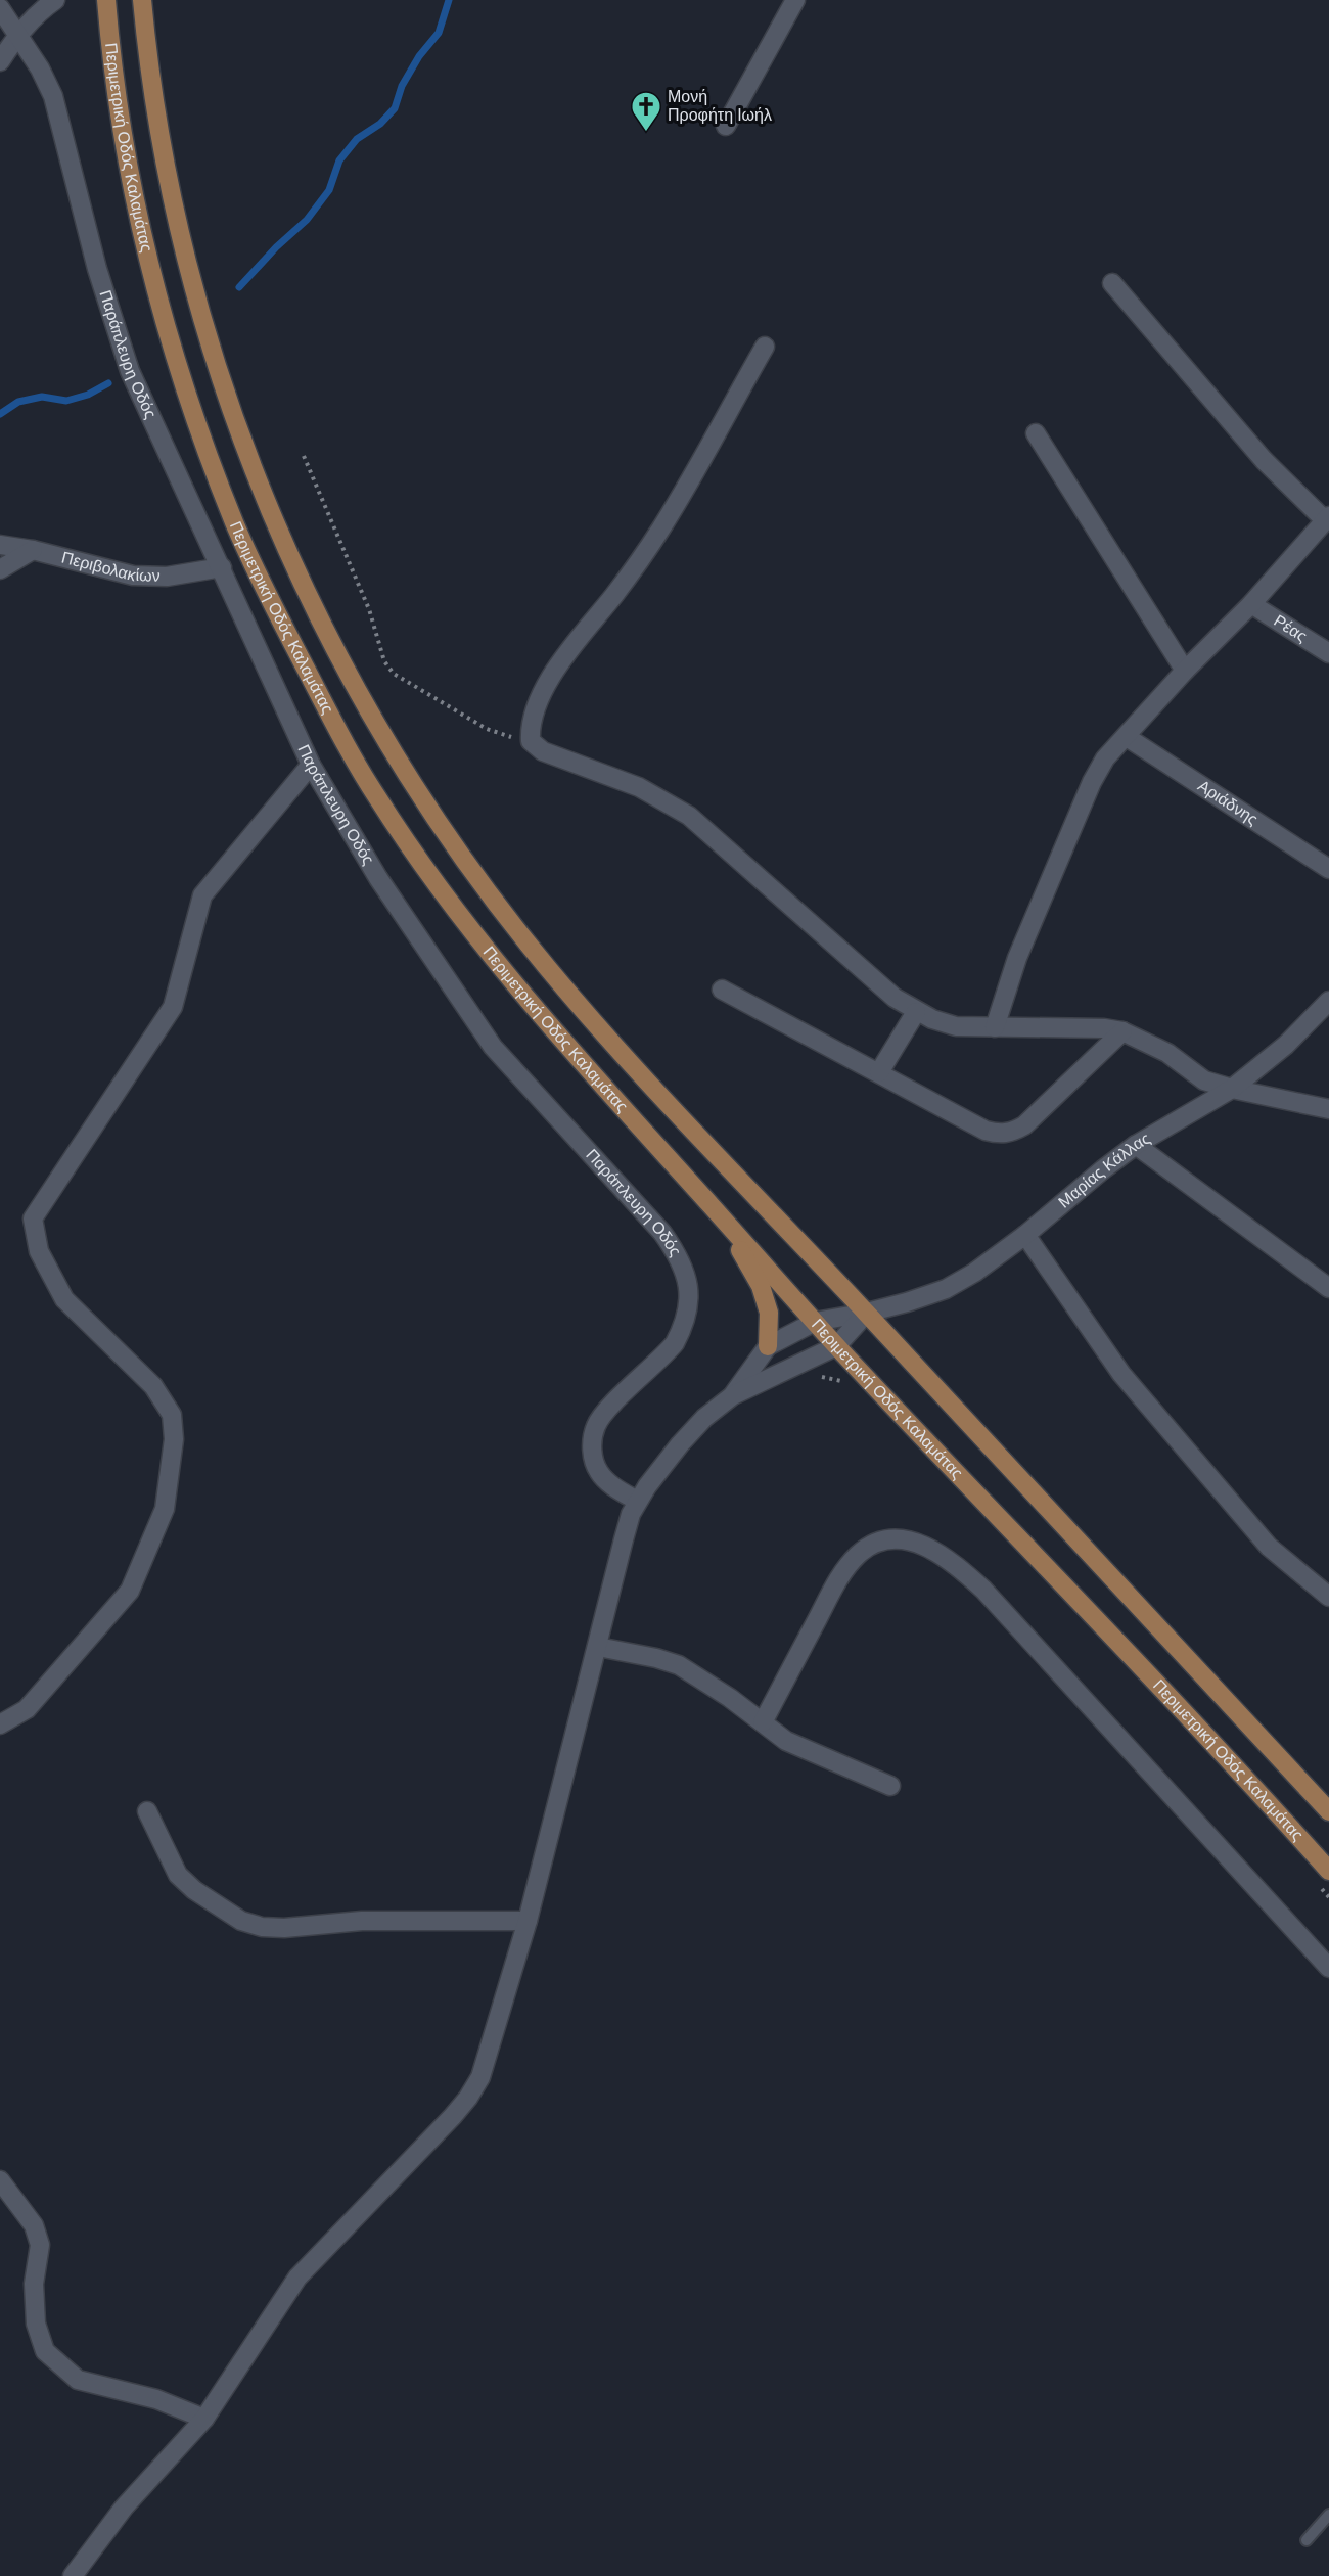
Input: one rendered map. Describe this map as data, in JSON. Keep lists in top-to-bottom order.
{
  "streets": {
    "main road": ["Περιμετρική Οδός Καλαμάτας"],
    "street": [
      "Παράπλευρη Οδός",
      "Περιβολακίων",
      "Ρέας",
      "Αριάδνης",
      "Μαρίας Κάλλας"
    ]
  },
  "crossings": [
    ["Περιμετρική Οδός Καλαμάτας", "Μαρίας Κάλλας"],
    ["Παράπλευρη Οδός", "Περιβολακίων"]
  ],
  "places": {
    "church": ["Μονή Προφήτη Ιωήλ"]
  }
}
